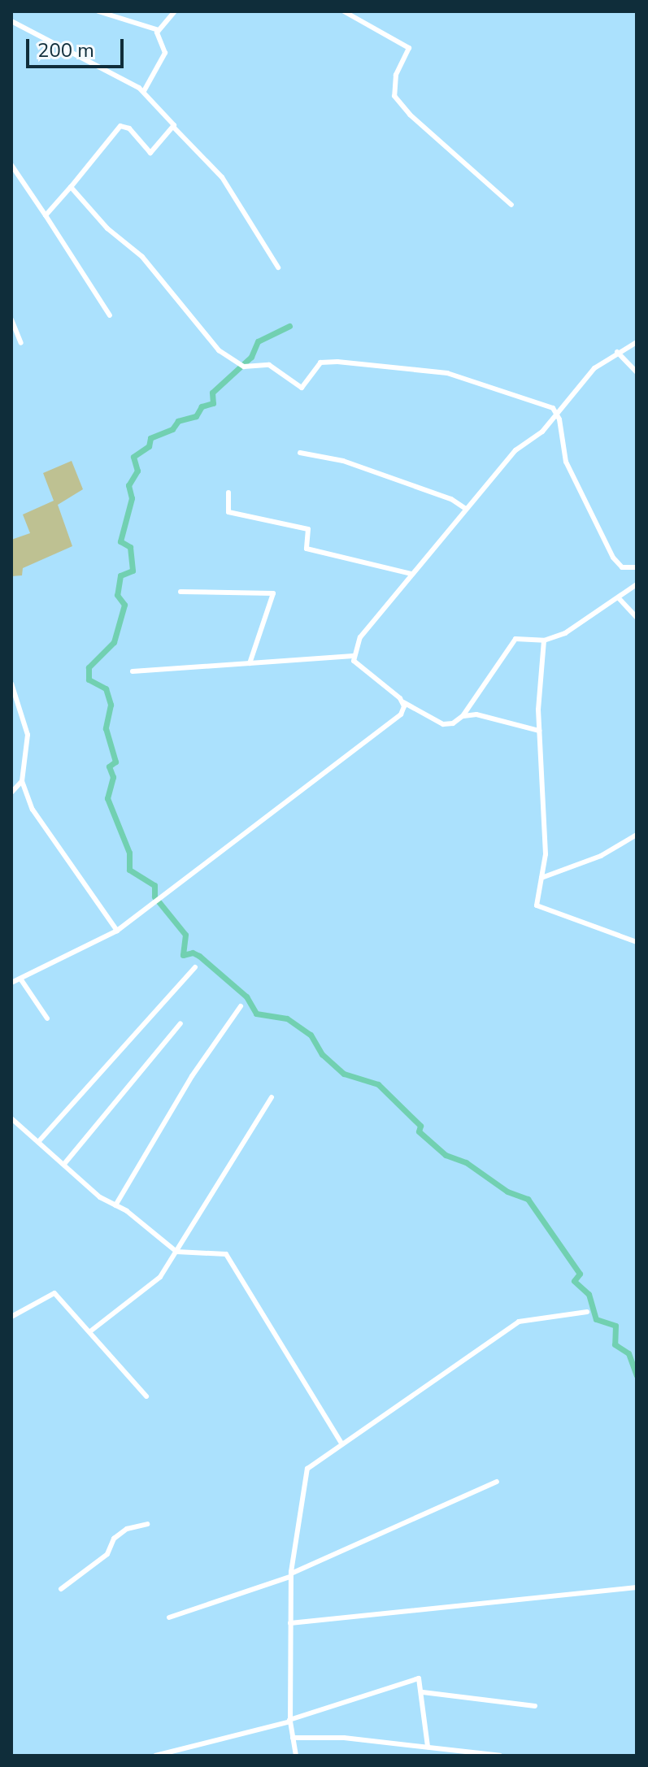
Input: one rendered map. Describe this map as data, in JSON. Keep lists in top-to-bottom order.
{
  "scale_bar": "200 m"
}
